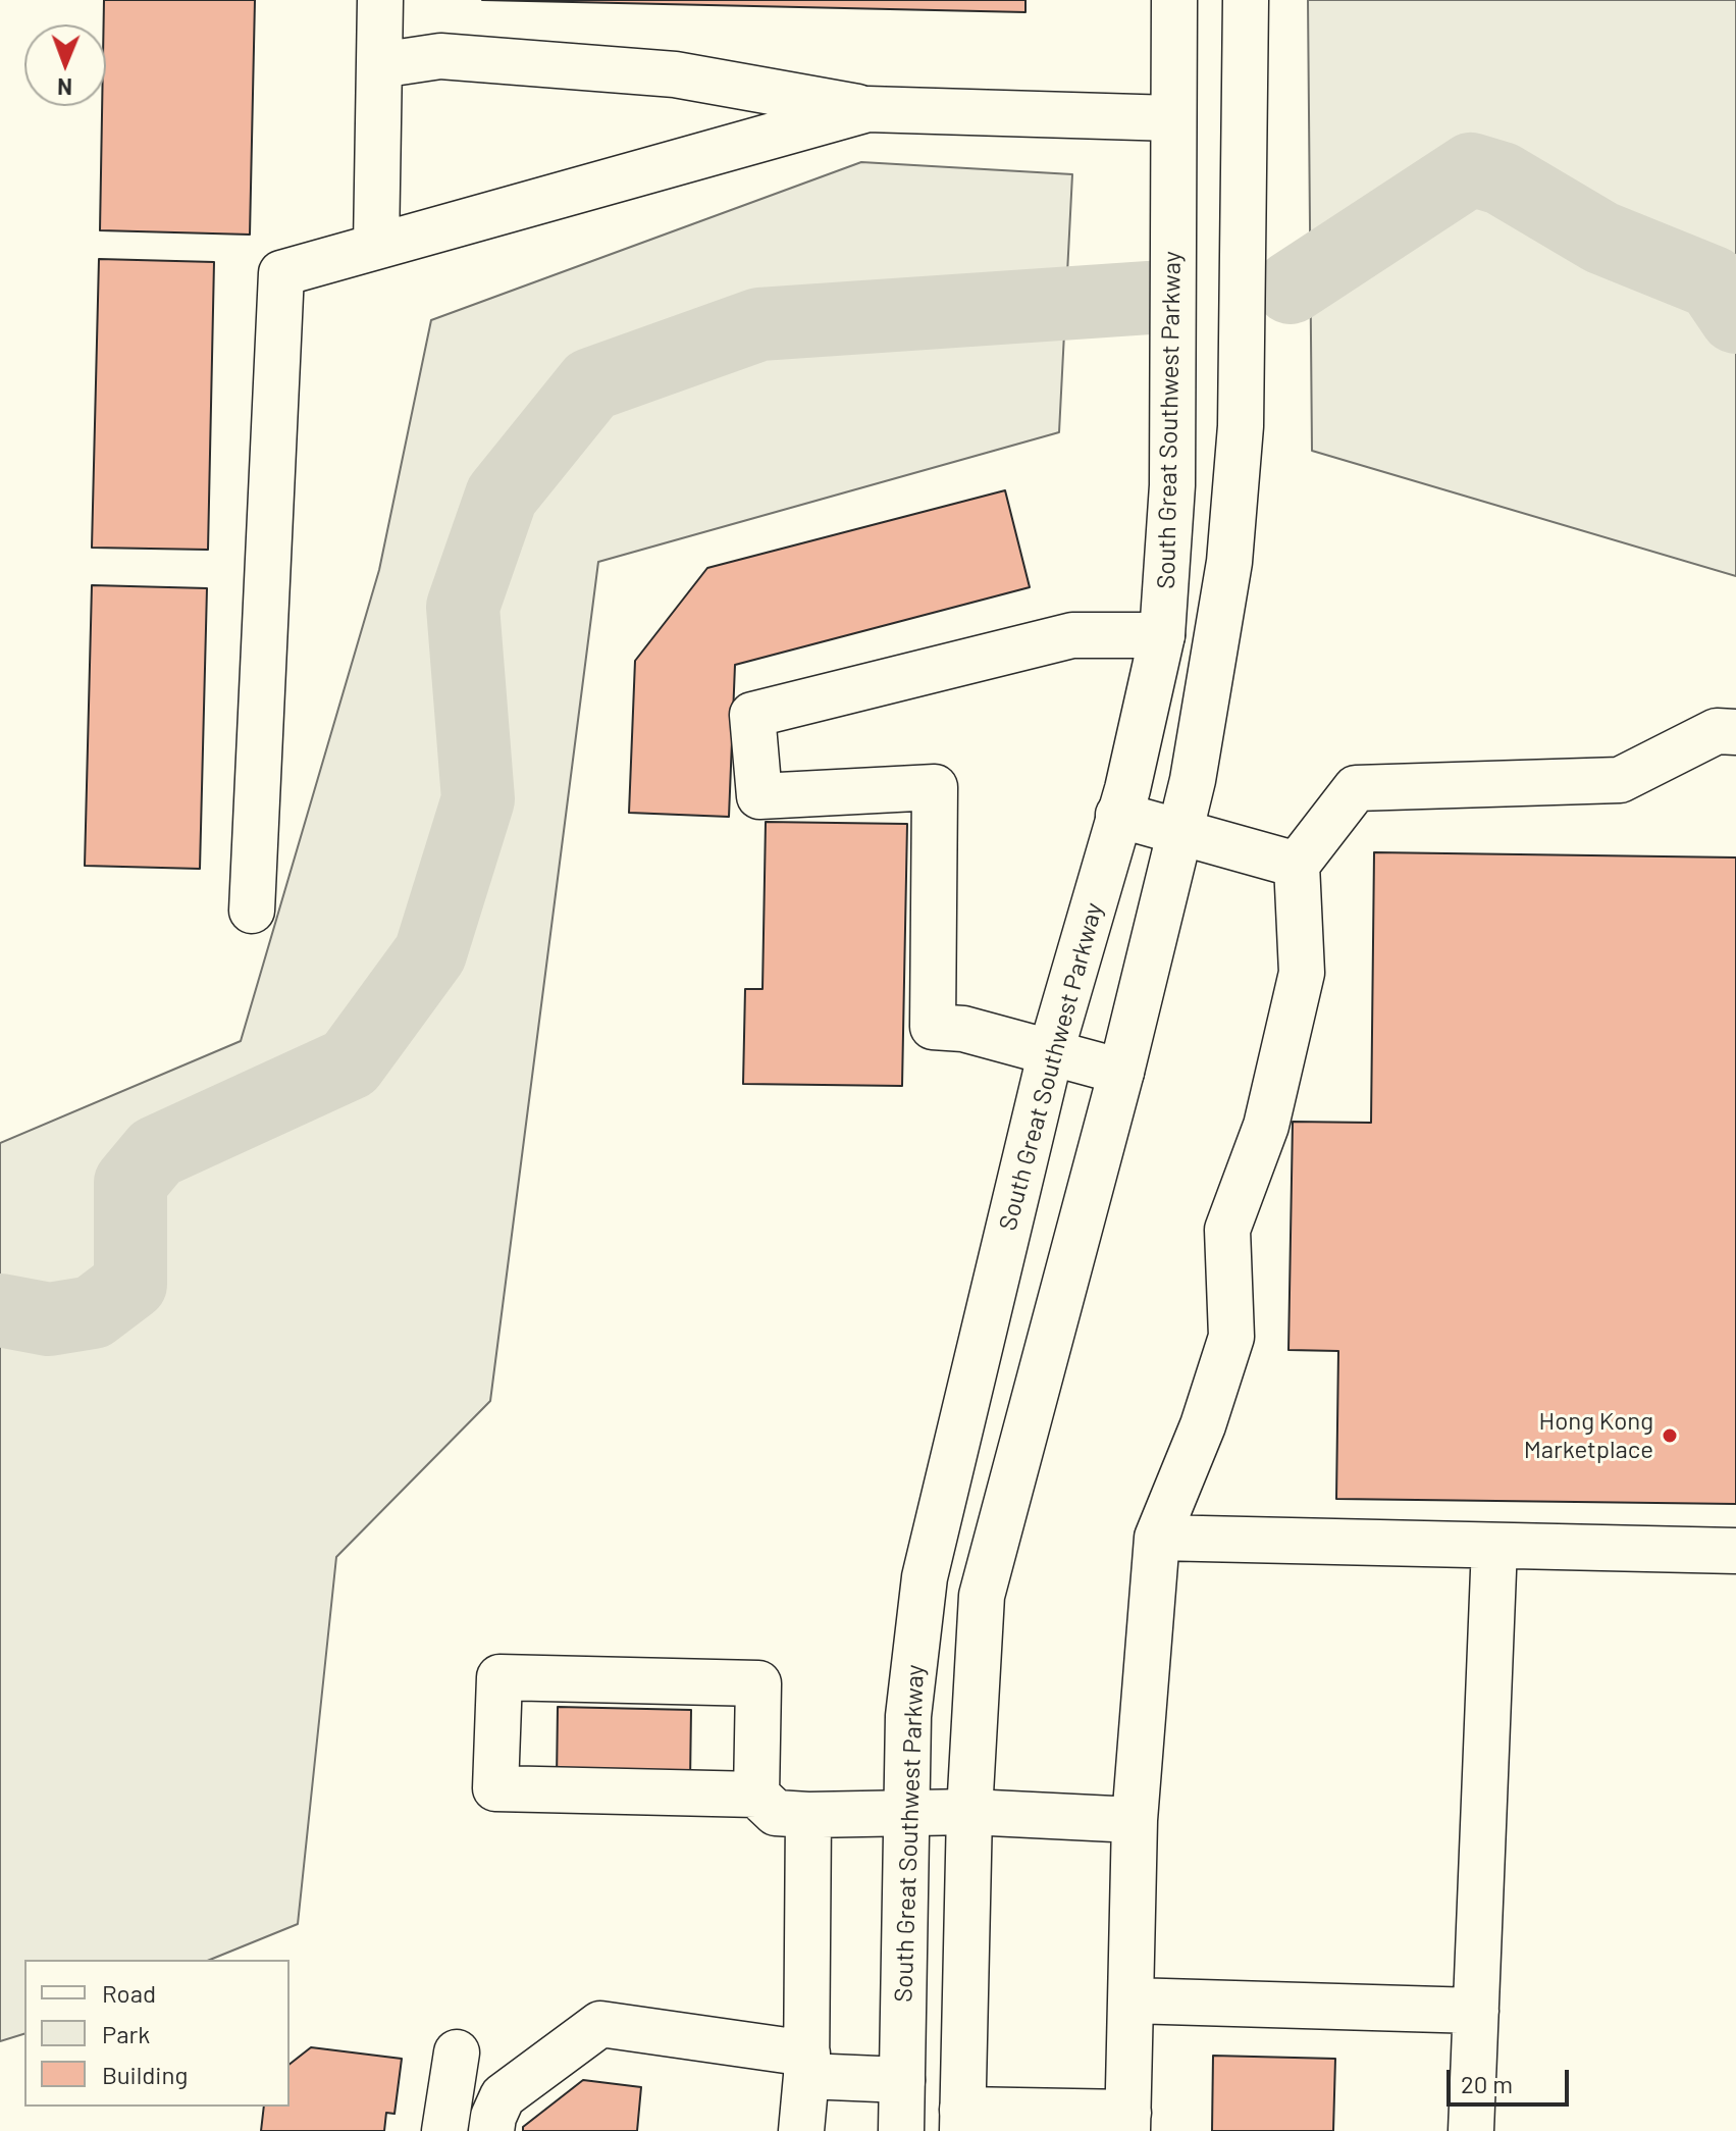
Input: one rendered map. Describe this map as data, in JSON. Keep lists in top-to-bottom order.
{
  "streets": {
    "main road": ["South Great Southwest Parkway"]
  },
  "places": ["Hong Kong Marketplace"],
  "legend": ["Road", "Park", "Building"],
  "scale_bar": "20 m",
  "north": "bottom"
}
